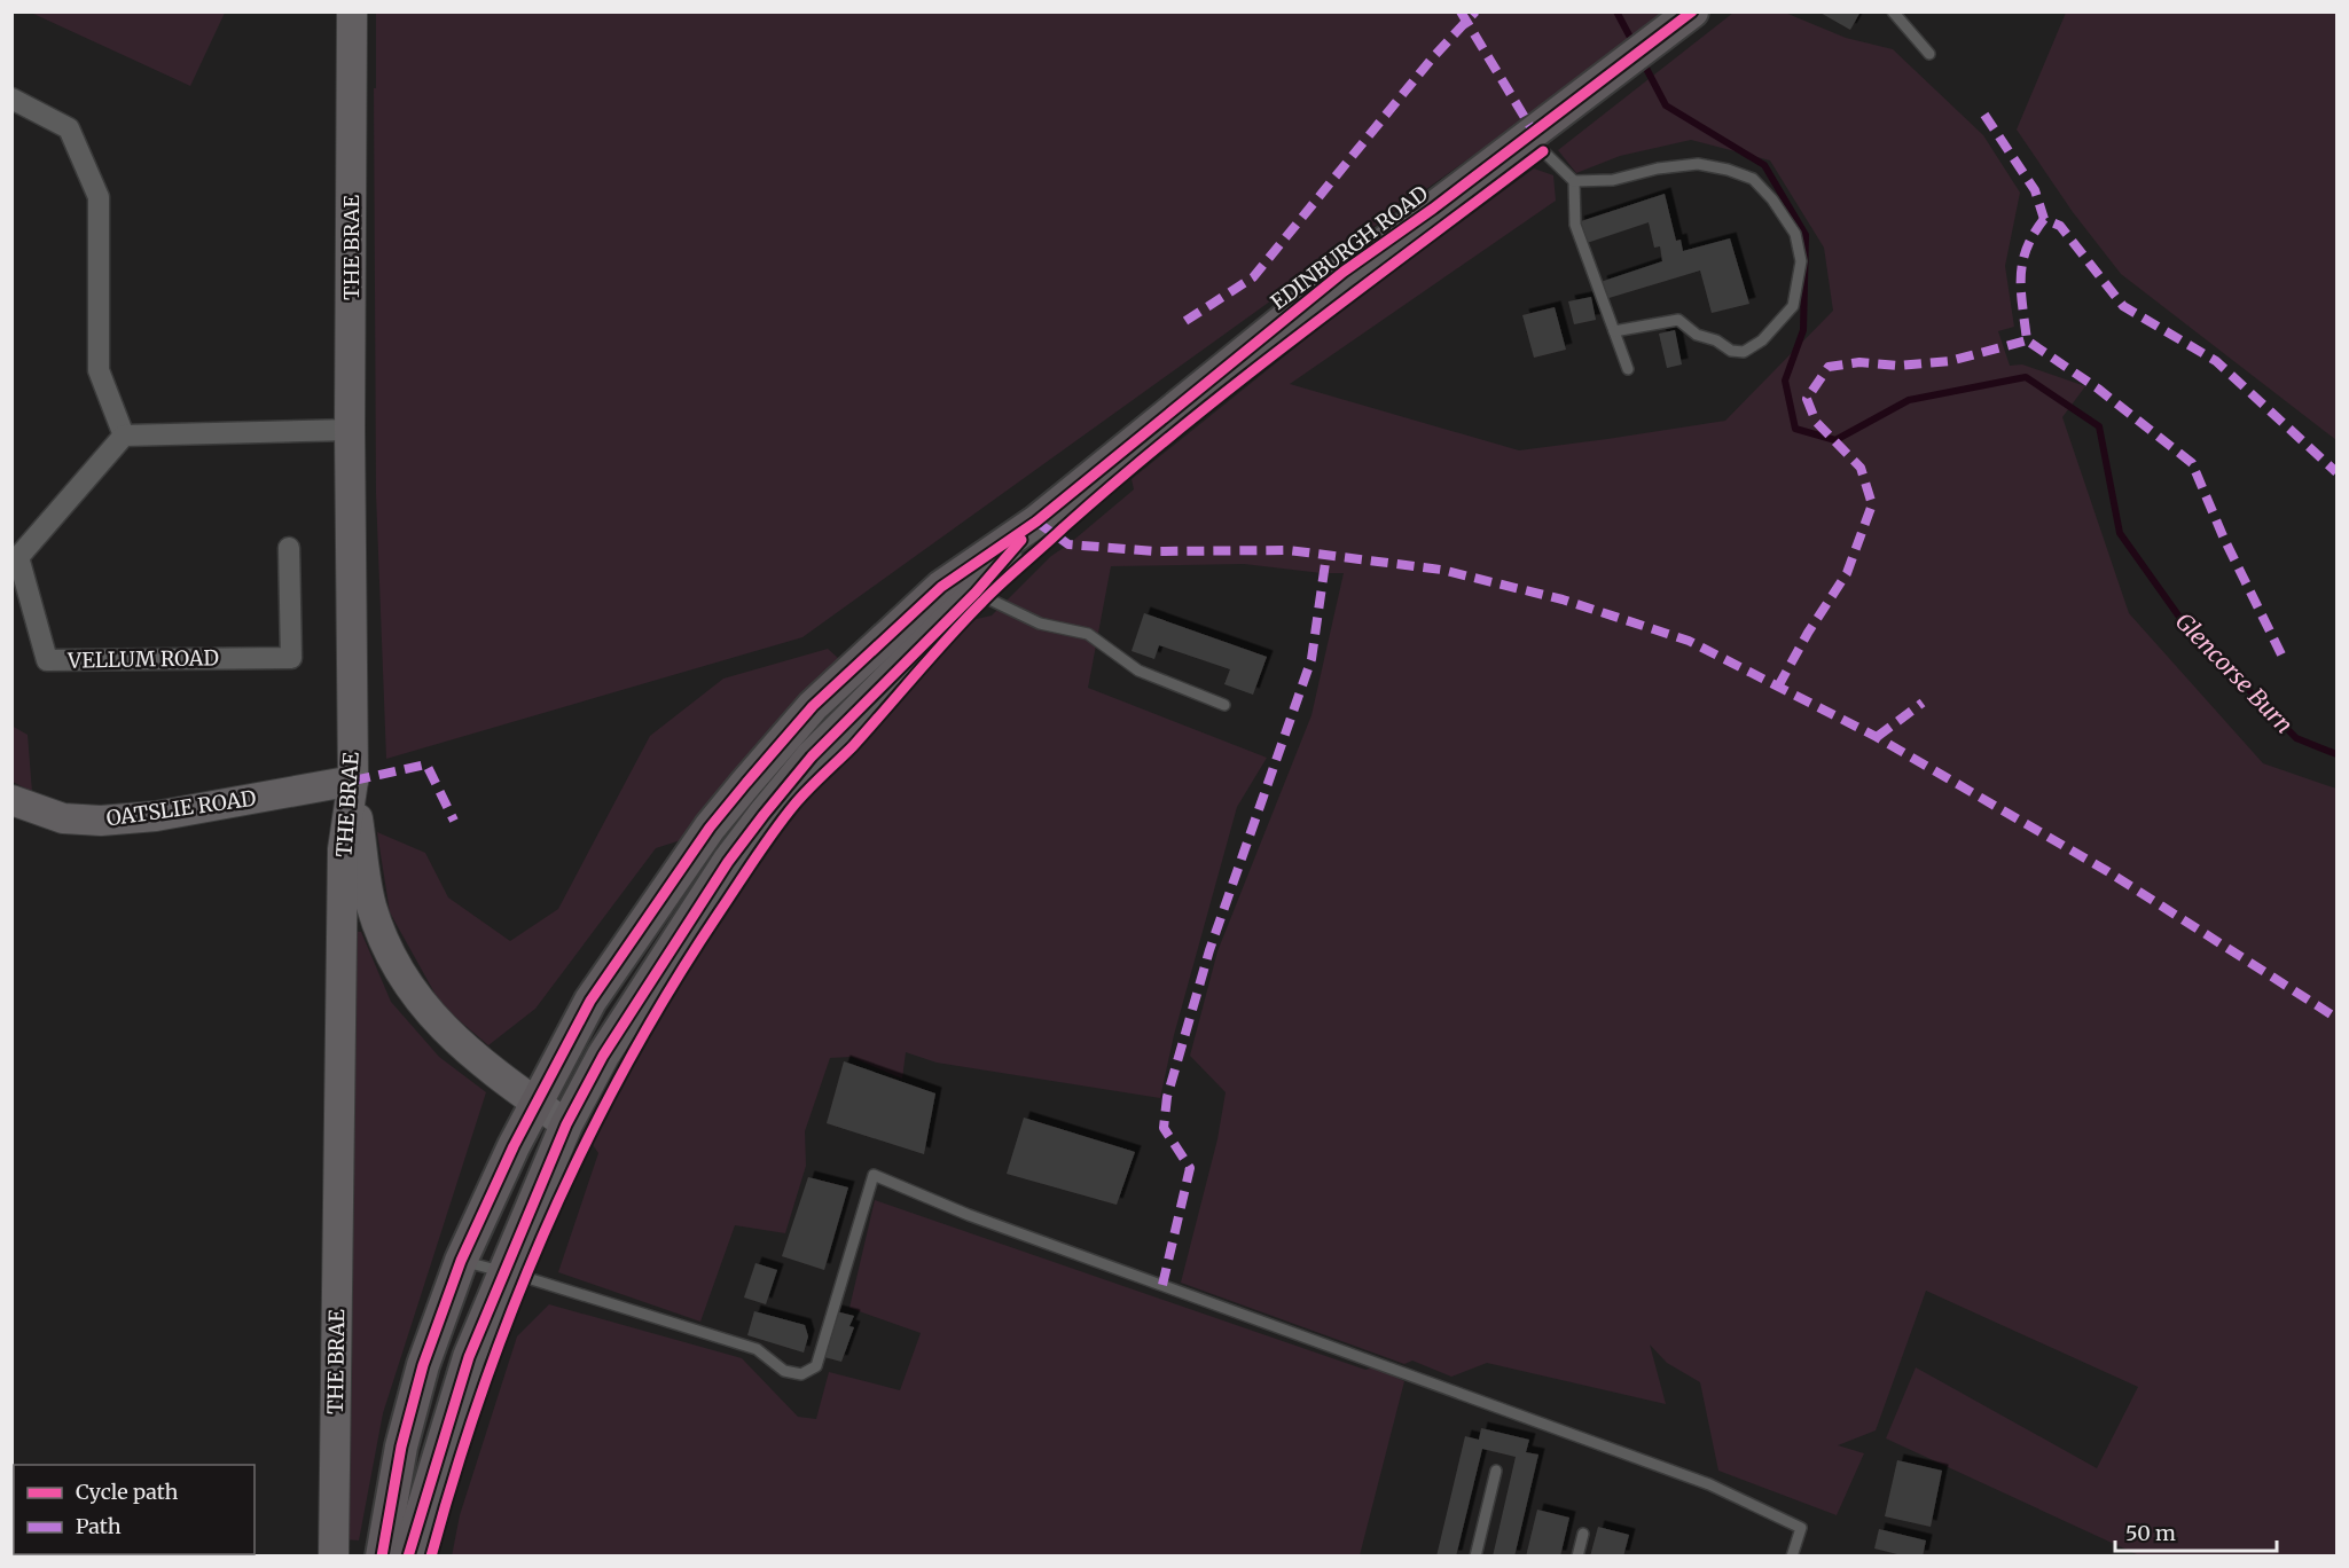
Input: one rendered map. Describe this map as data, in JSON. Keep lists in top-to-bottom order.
{
  "streets": {
    "main road": ["THE BRAE", "EDINBURGH ROAD", "OATSLIE ROAD"],
    "street": ["VELLUM ROAD"]
  },
  "crossings": [
    ["THE BRAE", "OATSLIE ROAD"]
  ],
  "water": ["Glencorse Burn"],
  "legend": ["Cycle path", "Path"],
  "scale_bar": "50 m"
}
